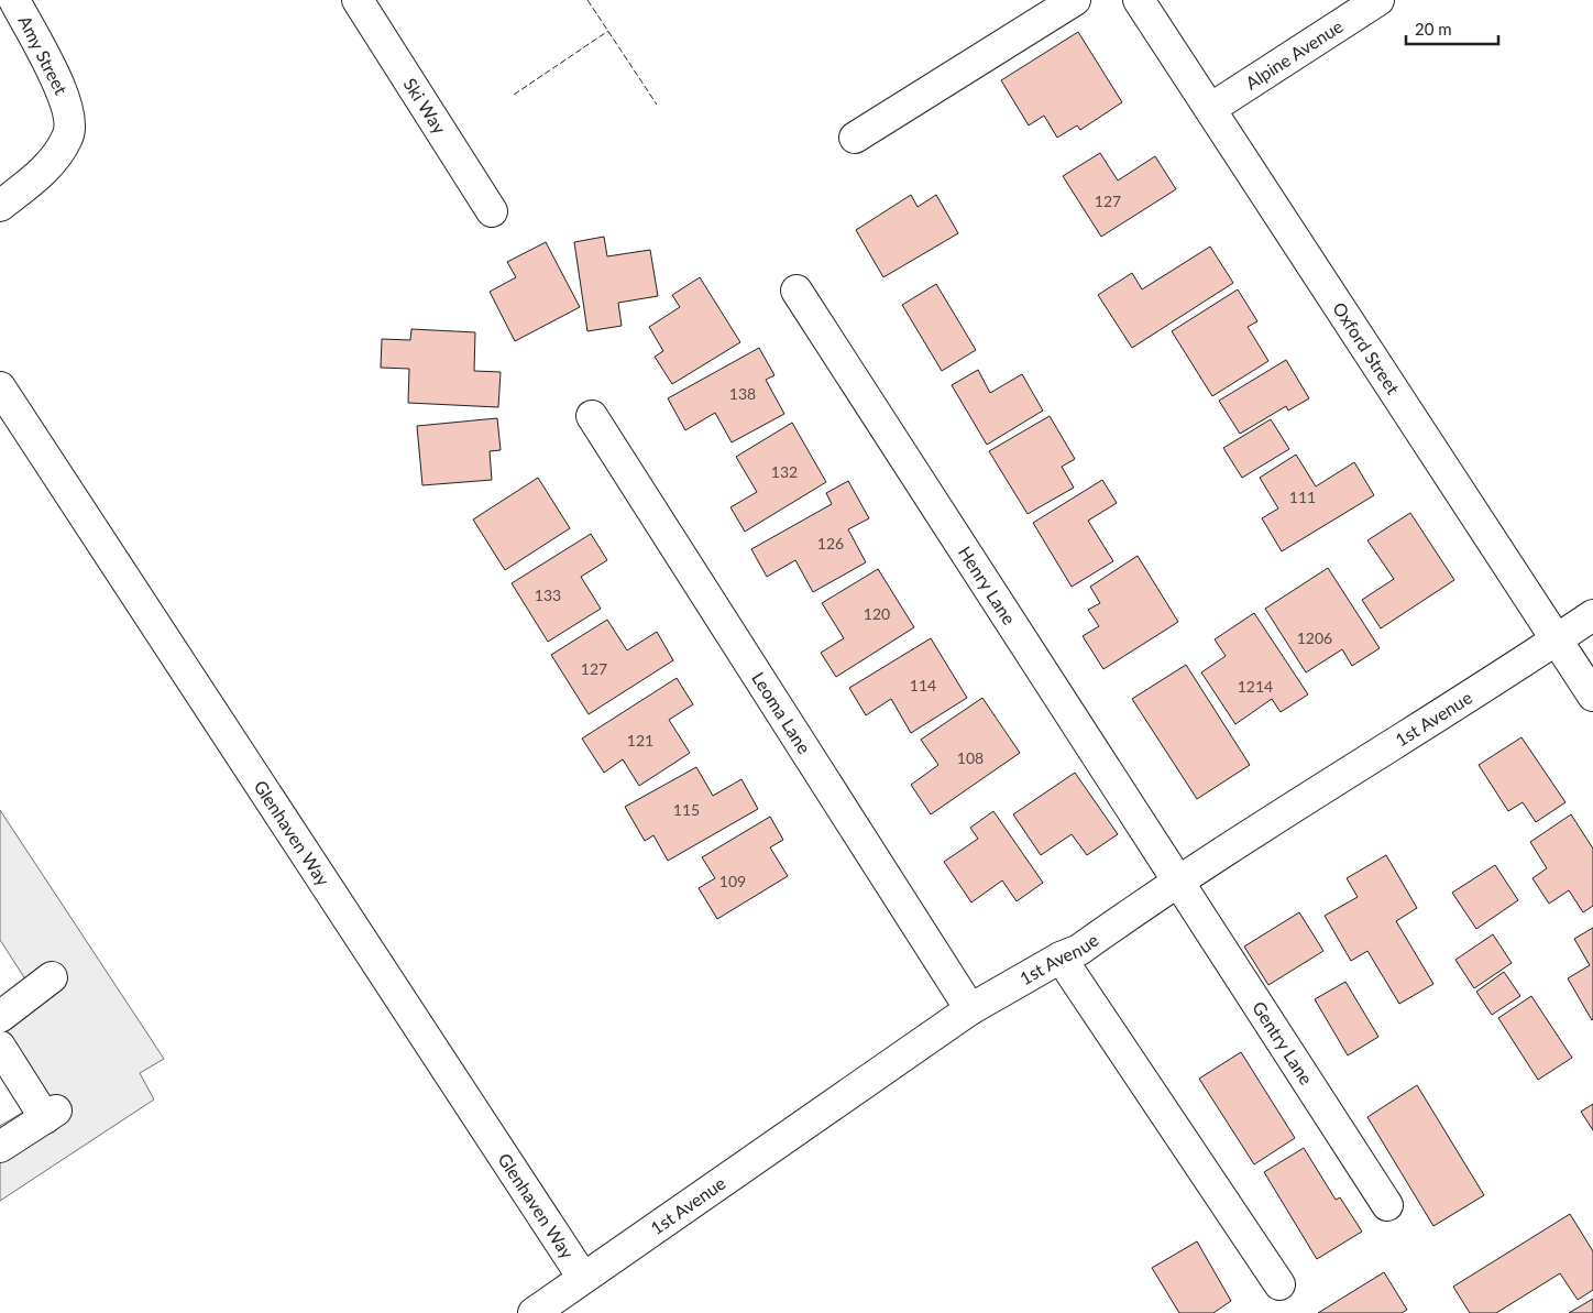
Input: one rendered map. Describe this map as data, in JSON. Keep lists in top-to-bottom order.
{
  "streets": {
    "street": [
      "Alpine Avenue",
      "Amy Street",
      "Ski Way",
      "Oxford Street",
      "Henry Lane",
      "Leoma Lane",
      "1st Avenue",
      "Glenhaven Way",
      "Gentry Lane"
    ]
  },
  "crossings": [
    ["Alpine Avenue", "Oxford Street"],
    ["Oxford Street", "1st Avenue"],
    ["Henry Lane", "1st Avenue"],
    ["Henry Lane", "Gentry Lane"],
    ["Leoma Lane", "1st Avenue"],
    ["1st Avenue", "Glenhaven Way"],
    ["1st Avenue", "Gentry Lane"]
  ],
  "house_numbers": [
    "127",
    "138",
    "132",
    "111",
    "126",
    "133",
    "120",
    "1206",
    "127",
    "114",
    "1214",
    "121",
    "108",
    "115",
    "109"
  ],
  "scale_bar": "20 m"
}
